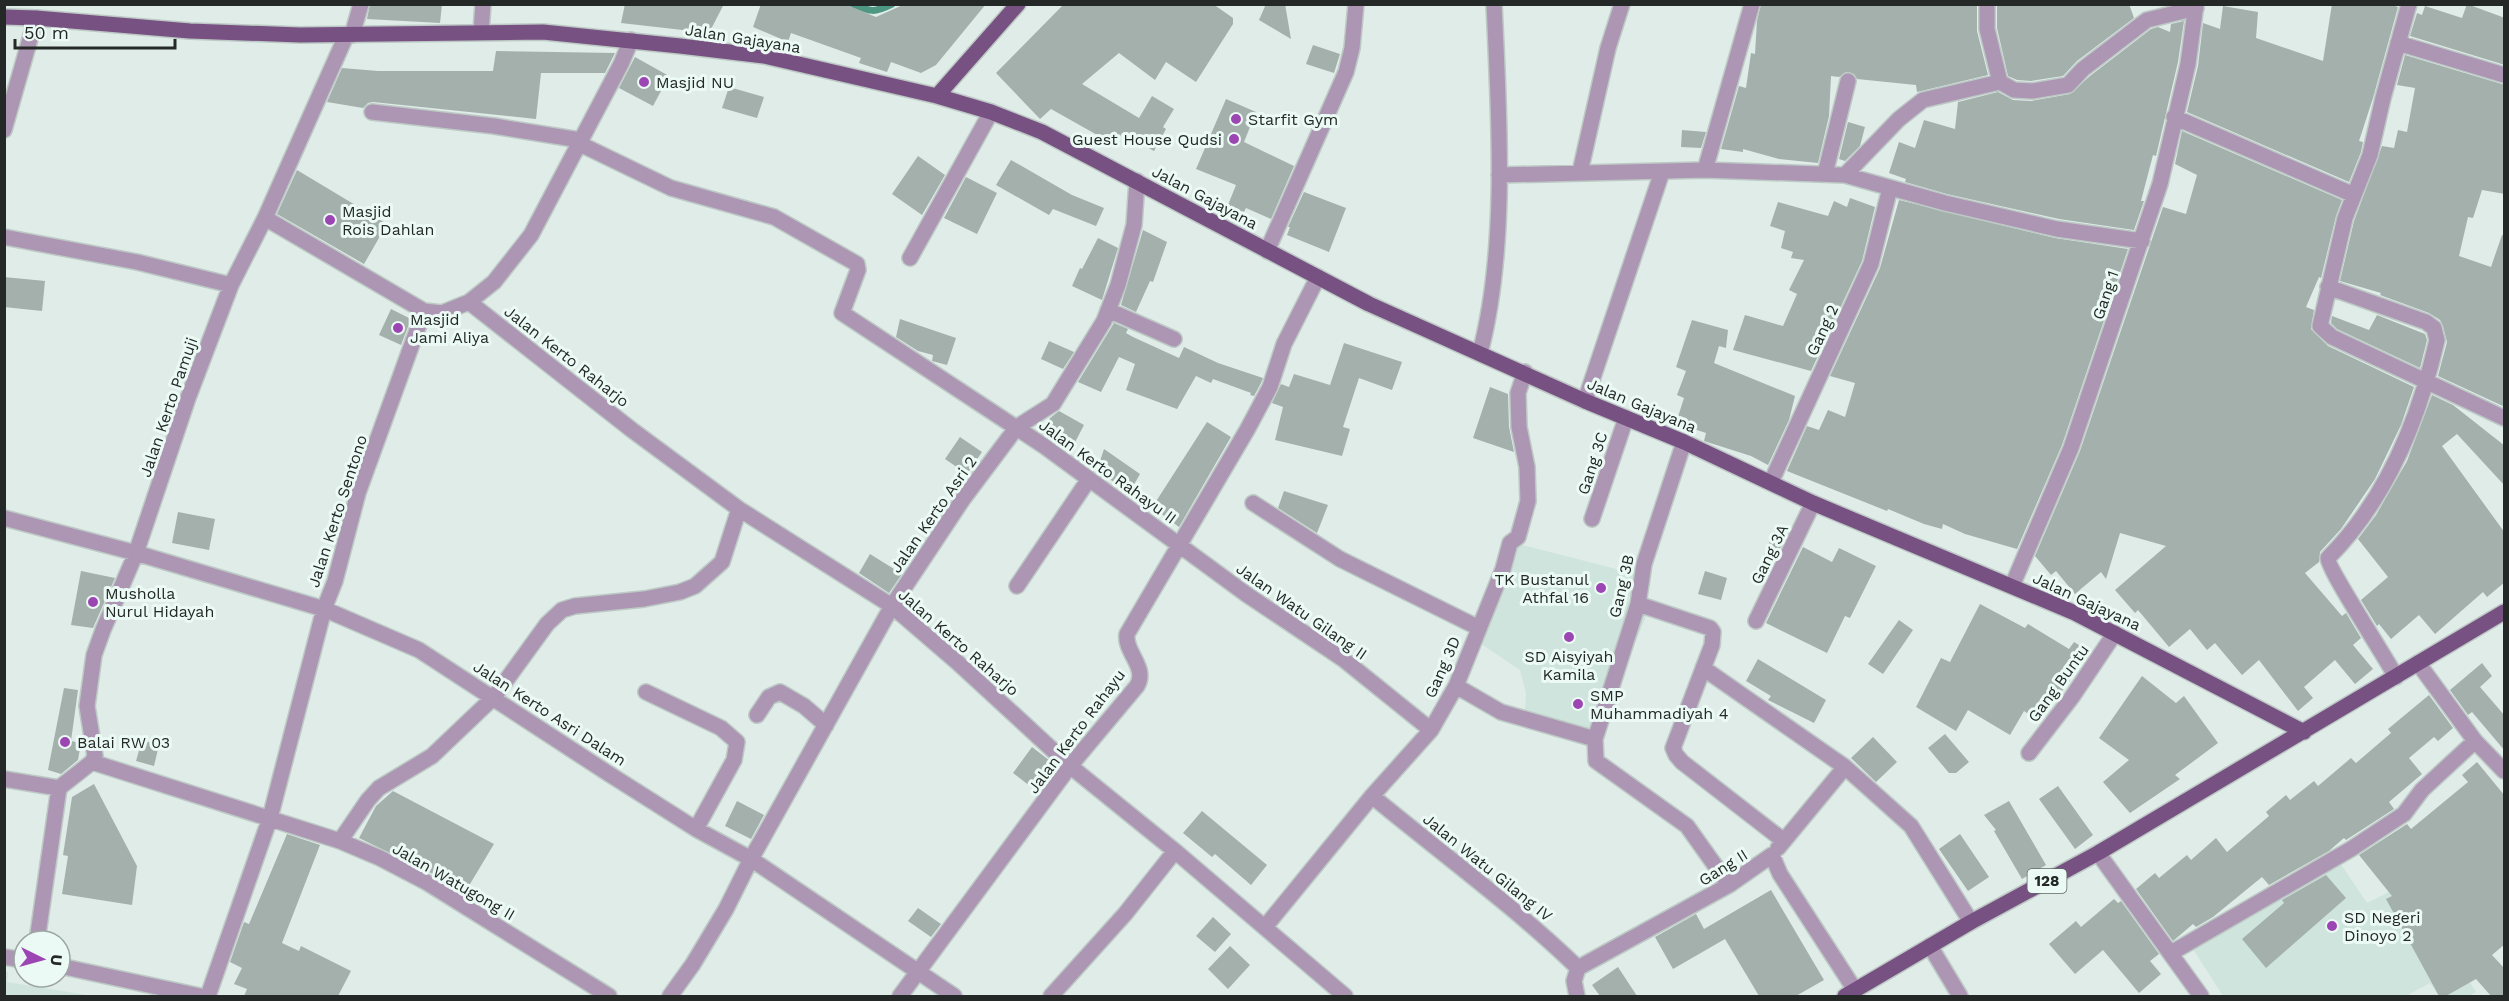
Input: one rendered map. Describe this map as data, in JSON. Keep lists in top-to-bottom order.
{
  "streets": {
    "main road": ["Jalan Gajayana", "128"],
    "street": [
      "Gang 1",
      "Gang 2",
      "Jalan Kerto Raharjo",
      "Jalan Kerto Pamuji",
      "Gang 3C",
      "Jalan Kerto Rahayu II",
      "Jalan Kerto Sentono",
      "Jalan Kerto Asri 2",
      "Gang 3A",
      "Gang 3B",
      "Jalan Watu Gilang II",
      "Gang 3D",
      "Gang Buntu",
      "Jalan Kerto Asri Dalam",
      "Jalan Kerto Rahayu",
      "Jalan Watu Gilang IV",
      "Gang II",
      "Jalan Watugong II"
    ]
  },
  "crossings": [
    ["Jalan Gajayana", "Gang 1"],
    ["Jalan Gajayana", "Gang 2"],
    ["Jalan Gajayana", "Jalan Kerto Pamuji"],
    ["Jalan Gajayana", "Gang 3C"],
    ["Jalan Gajayana", "Jalan Kerto Asri 2"],
    ["Jalan Gajayana", "Gang 3A"],
    ["Jalan Gajayana", "Gang 3B"],
    ["Jalan Gajayana", "Gang 3D"],
    ["Jalan Gajayana", "Gang Buntu"],
    ["Jalan Gajayana", "Jalan Kerto Rahayu"],
    ["Jalan Gajayana", "128"],
    ["Jalan Kerto Raharjo", "Jalan Kerto Asri 2"],
    ["Jalan Kerto Raharjo", "Gang 3D"],
    ["Jalan Kerto Raharjo", "Jalan Kerto Rahayu"],
    ["Jalan Kerto Pamuji", "Jalan Kerto Asri Dalam"],
    ["Jalan Kerto Pamuji", "Jalan Watugong II"],
    ["Jalan Kerto Rahayu II", "Jalan Kerto Asri 2"],
    ["Jalan Kerto Rahayu II", "Jalan Watu Gilang II"],
    ["Jalan Kerto Rahayu II", "Jalan Kerto Rahayu"],
    ["Jalan Kerto Sentono", "Jalan Kerto Asri Dalam"],
    ["Jalan Kerto Sentono", "Jalan Watugong II"],
    ["Jalan Kerto Asri 2", "Jalan Kerto Asri Dalam"],
    ["Jalan Watu Gilang II", "Gang 3D"],
    ["Jalan Watu Gilang II", "Jalan Kerto Rahayu"],
    ["Gang 3D", "Jalan Watu Gilang IV"],
    ["Jalan Kerto Asri Dalam", "Jalan Kerto Rahayu"],
    ["Jalan Watu Gilang IV", "Gang II"],
    ["Gang II", "128"]
  ],
  "places": [
    "Masjid NU",
    "Starfit Gym",
    "Guest House Qudsi",
    "Masjid Rois Dahlan",
    "Masjid Jami Aliya",
    "TK Bustanul Athfal 16",
    "Musholla Nurul Hidayah",
    "SD Aisyiyah Kamila",
    "SMP Muhammadiyah 4",
    "Balai RW 03",
    "SD Negeri Dinoyo 2"
  ],
  "scale_bar": "50 m",
  "north": "right"
}
